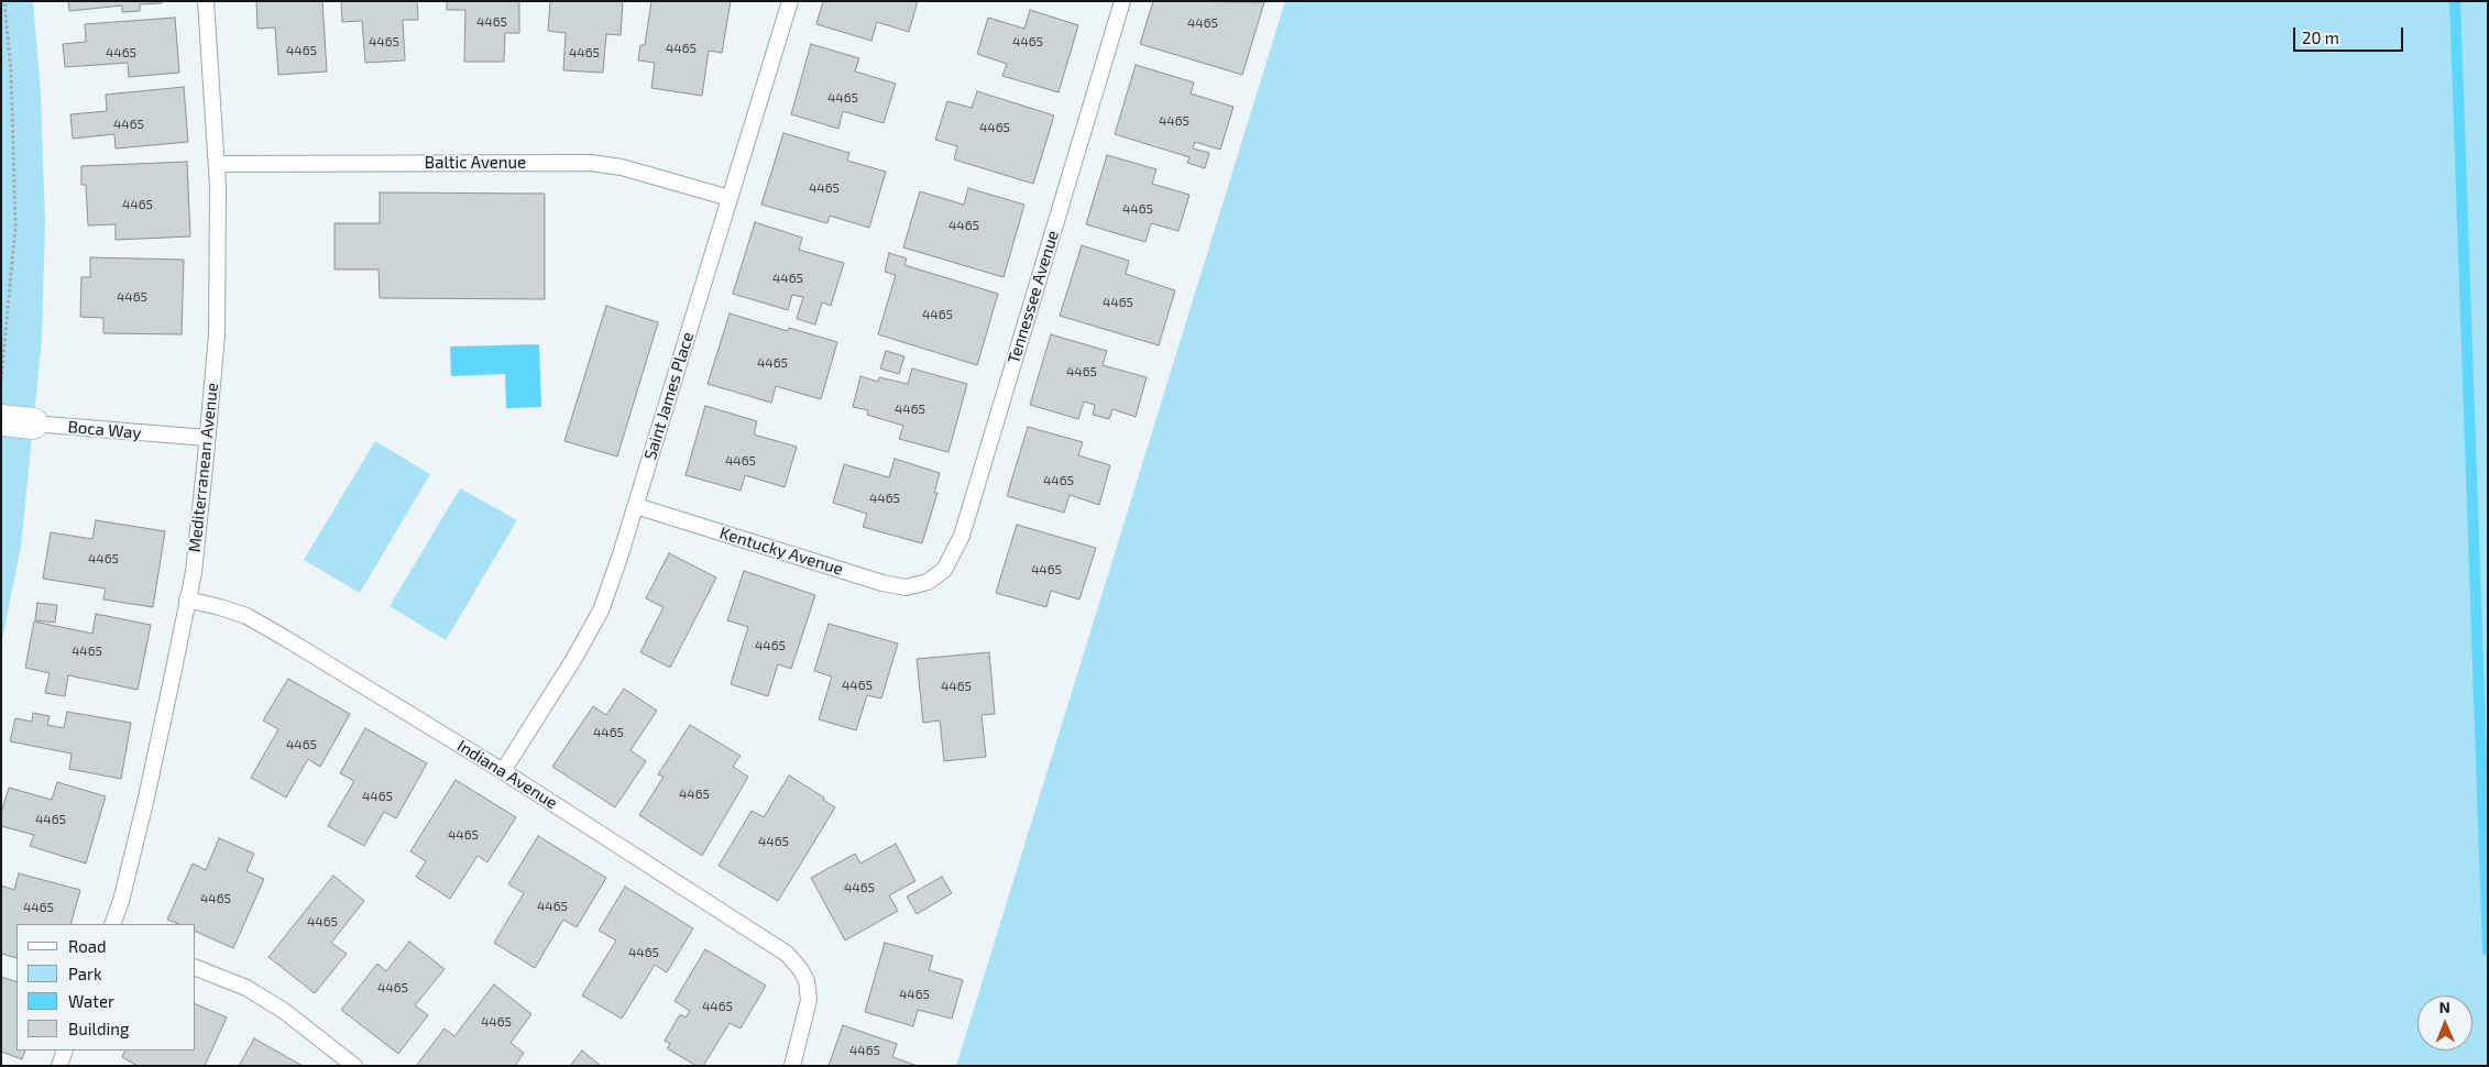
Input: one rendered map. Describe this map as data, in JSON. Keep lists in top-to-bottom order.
{
  "streets": {
    "street": ["Boca Way"],
    "lane": [
      "Baltic Avenue",
      "Tennessee Avenue",
      "Saint James Place",
      "Mediterranean Avenue",
      "Kentucky Avenue",
      "Indiana Avenue"
    ]
  },
  "crossings": [
    ["Baltic Avenue", "Saint James Place"],
    ["Baltic Avenue", "Mediterranean Avenue"],
    ["Tennessee Avenue", "Kentucky Avenue"],
    ["Saint James Place", "Kentucky Avenue"],
    ["Saint James Place", "Indiana Avenue"],
    ["Boca Way", "Mediterranean Avenue"],
    ["Mediterranean Avenue", "Indiana Avenue"]
  ],
  "house_numbers": [
    "4465",
    "4465",
    "4465",
    "4465",
    "4465",
    "4465",
    "4465",
    "4465",
    "4465",
    "4465",
    "4465",
    "4465",
    "4465",
    "4465",
    "4465",
    "4465",
    "4465",
    "4465",
    "4465",
    "4465",
    "4465",
    "4465",
    "4465",
    "4465",
    "4465",
    "4465",
    "4465",
    "4465",
    "4465",
    "4465",
    "4465",
    "4465",
    "4465",
    "4465",
    "4465",
    "4465",
    "4465",
    "4465",
    "4465",
    "4465",
    "4465",
    "4465",
    "4465",
    "4465",
    "4465",
    "4465",
    "4465",
    "4465",
    "4465",
    "4465"
  ],
  "legend": [
    "Road",
    "Park",
    "Water",
    "Building"
  ],
  "scale_bar": "20 m",
  "north": "top"
}
